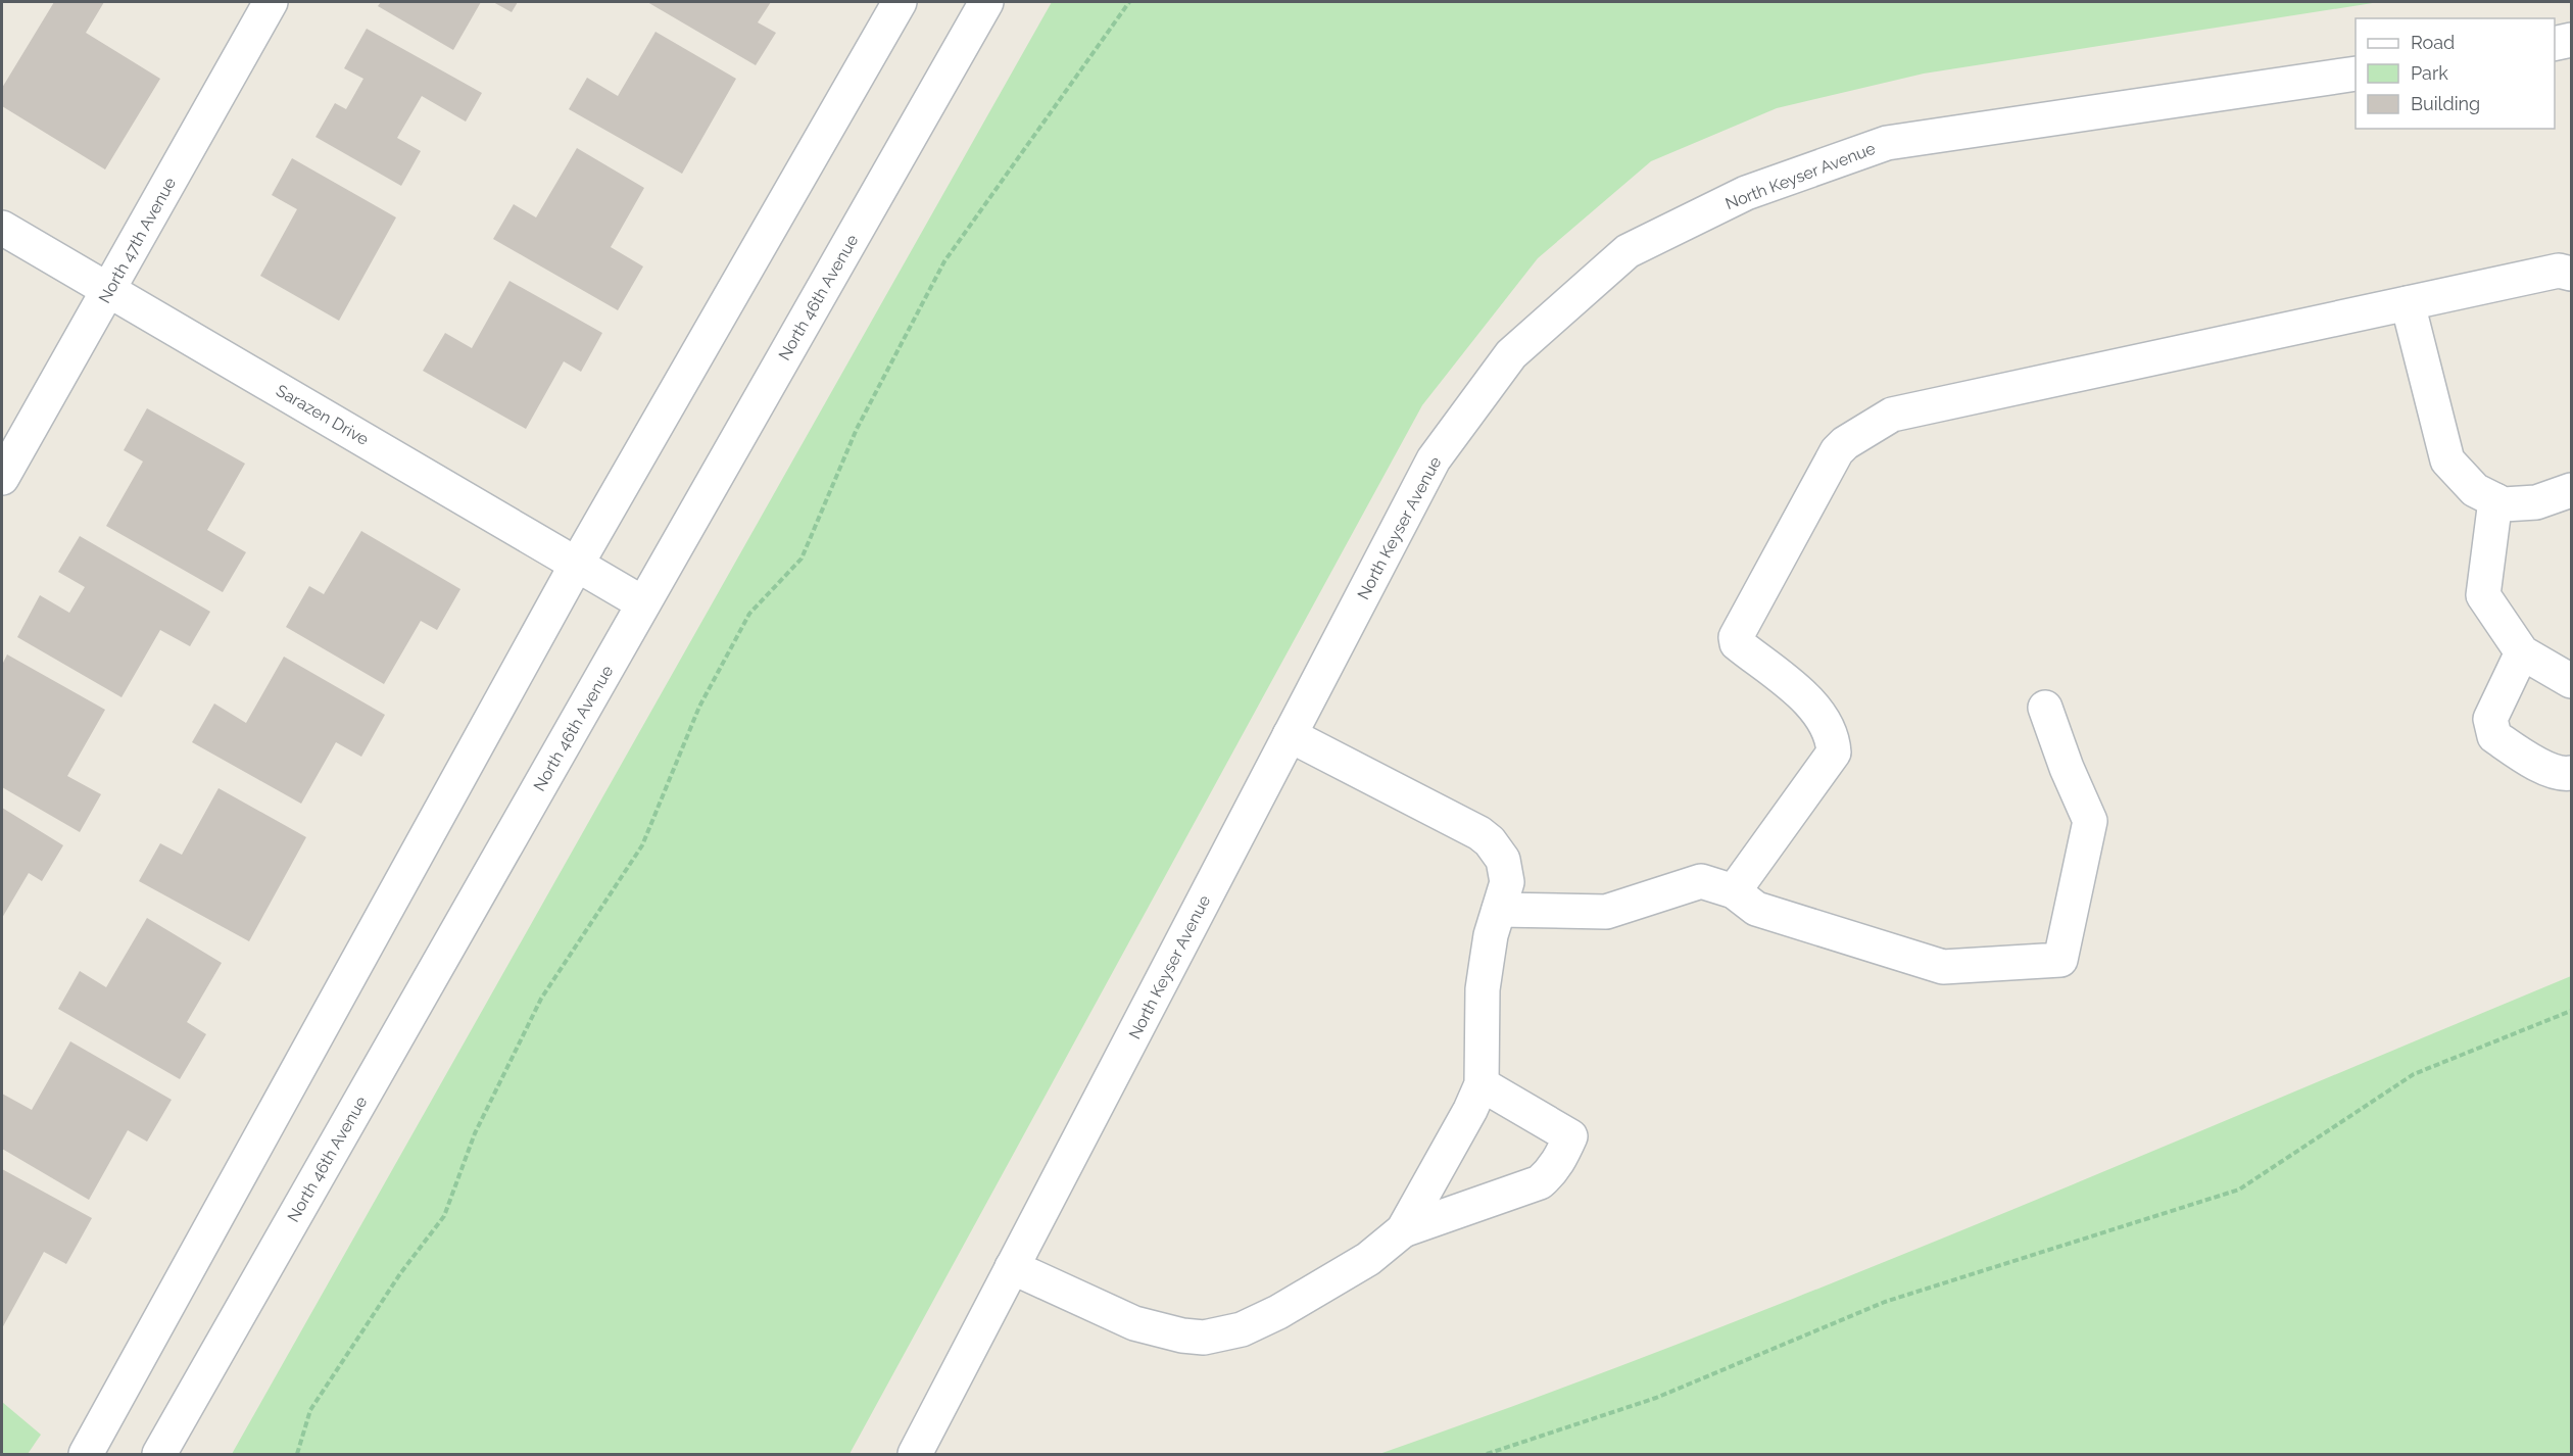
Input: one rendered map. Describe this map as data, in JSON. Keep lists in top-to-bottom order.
{
  "streets": {
    "street": [
      "North Keyser Avenue",
      "North 47th Avenue",
      "North 46th Avenue",
      "Sarazen Drive"
    ]
  },
  "crossings": [
    ["North 47th Avenue", "Sarazen Drive"],
    ["North 46th Avenue", "Sarazen Drive"]
  ],
  "legend": ["Road", "Park", "Building"]
}
